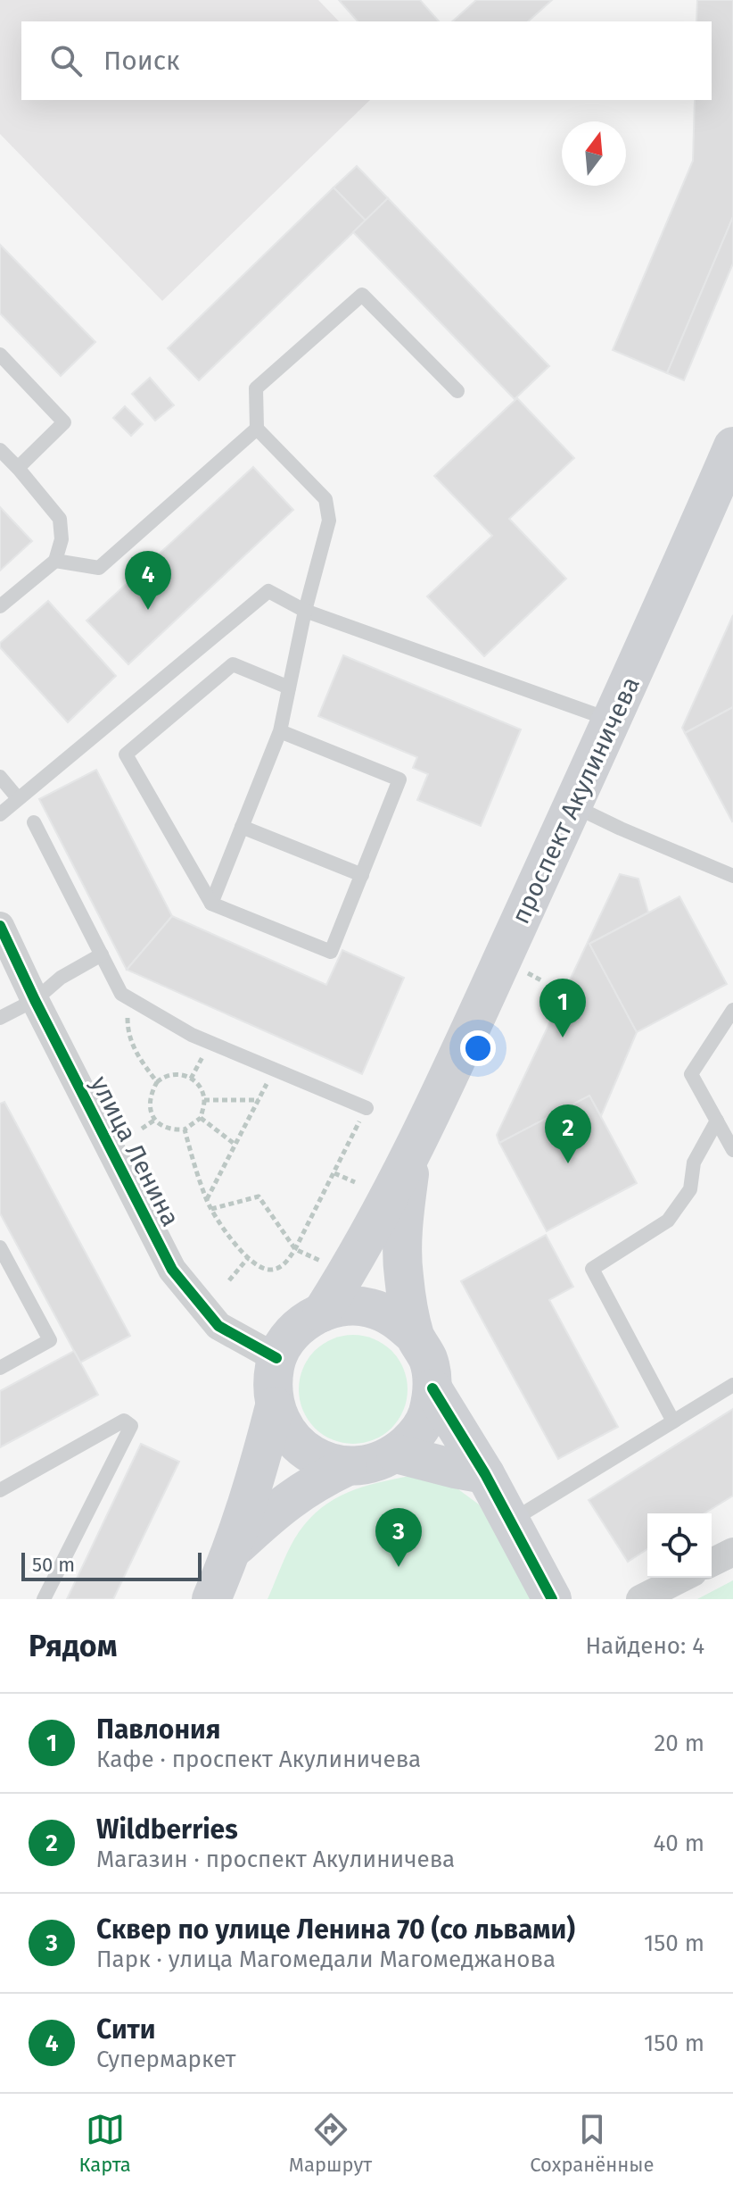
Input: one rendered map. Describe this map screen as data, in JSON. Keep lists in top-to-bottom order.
{
  "streets": {
    "main road": ["проспект Акулиничева"],
    "street": ["улица Ленина"]
  },
  "crossings": [
    ["проспект Акулиничева", "улица Ленина"]
  ],
  "scale_bar": "50 m",
  "north": "top",
  "page": {
    "search": "Поиск",
    "pins": [
      "4",
      "1",
      "2",
      "3"
    ],
    "scale": "50 m",
    "heading": ["Рядом", "Найдено: 4"],
    "list": [
      {
        "mark": "1",
        "name": "Павлония",
        "note": "Кафе · проспект Акулиничева",
        "value": "20 m"
      },
      {
        "mark": "2",
        "name": "Wildberries",
        "note": "Магазин · проспект Акулиничева",
        "value": "40 m"
      },
      {
        "mark": "3",
        "name": "Сквер по улице Ленина 70 (со львами)",
        "note": "Парк · улица Магомедали Магомеджанова",
        "value": "150 m"
      },
      {
        "mark": "4",
        "name": "Сити",
        "note": "Супермаркет",
        "value": "150 m"
      }
    ],
    "nav": ["Карта", "Маршрут", "Сохранённые"]
  }
}
